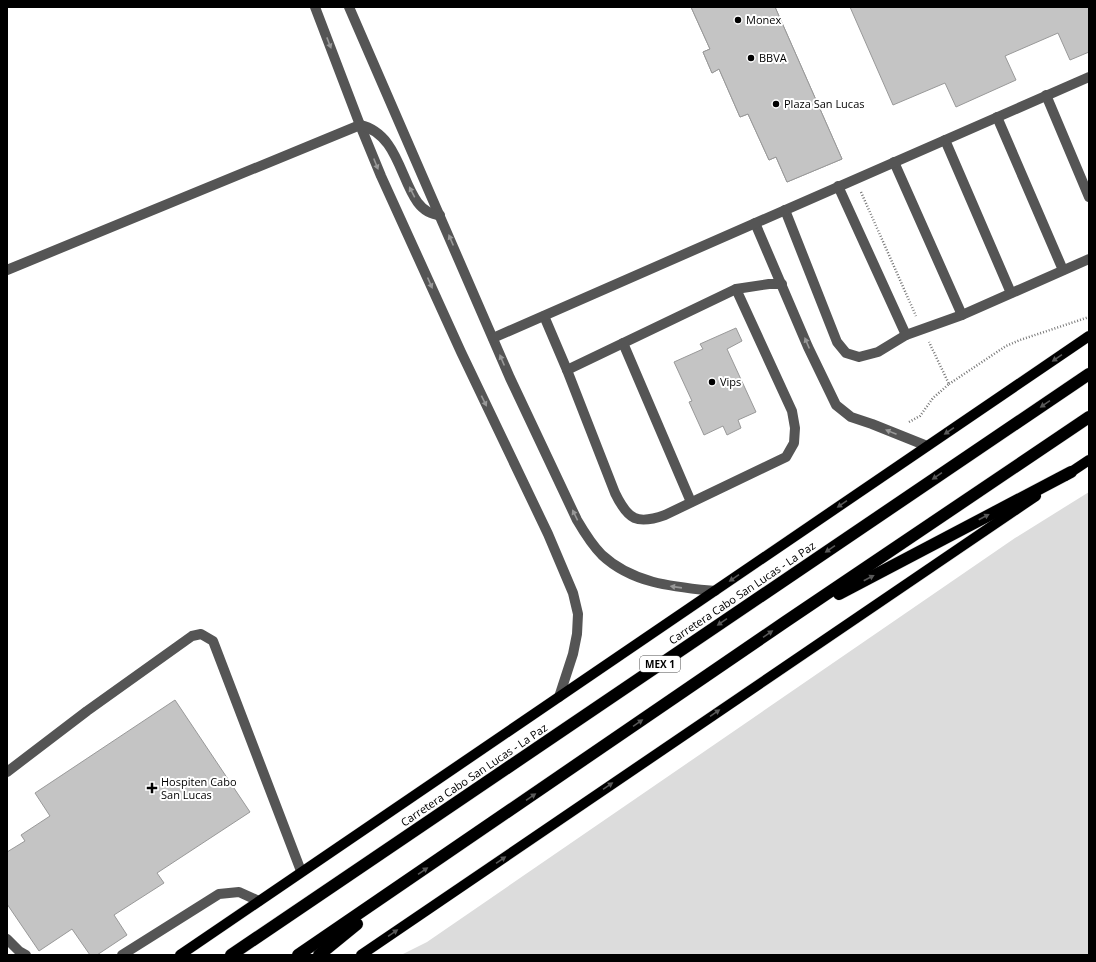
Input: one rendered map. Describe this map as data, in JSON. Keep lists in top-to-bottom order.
{
  "streets": {
    "highway": ["Carretera Cabo San Lucas - La Paz", "MEX 1"]
  },
  "places": {
    "other": [
      "Monex",
      "BBVA",
      "Plaza San Lucas",
      "Vips"
    ],
    "health": ["Hospiten Cabo San Lucas"]
  }
}
